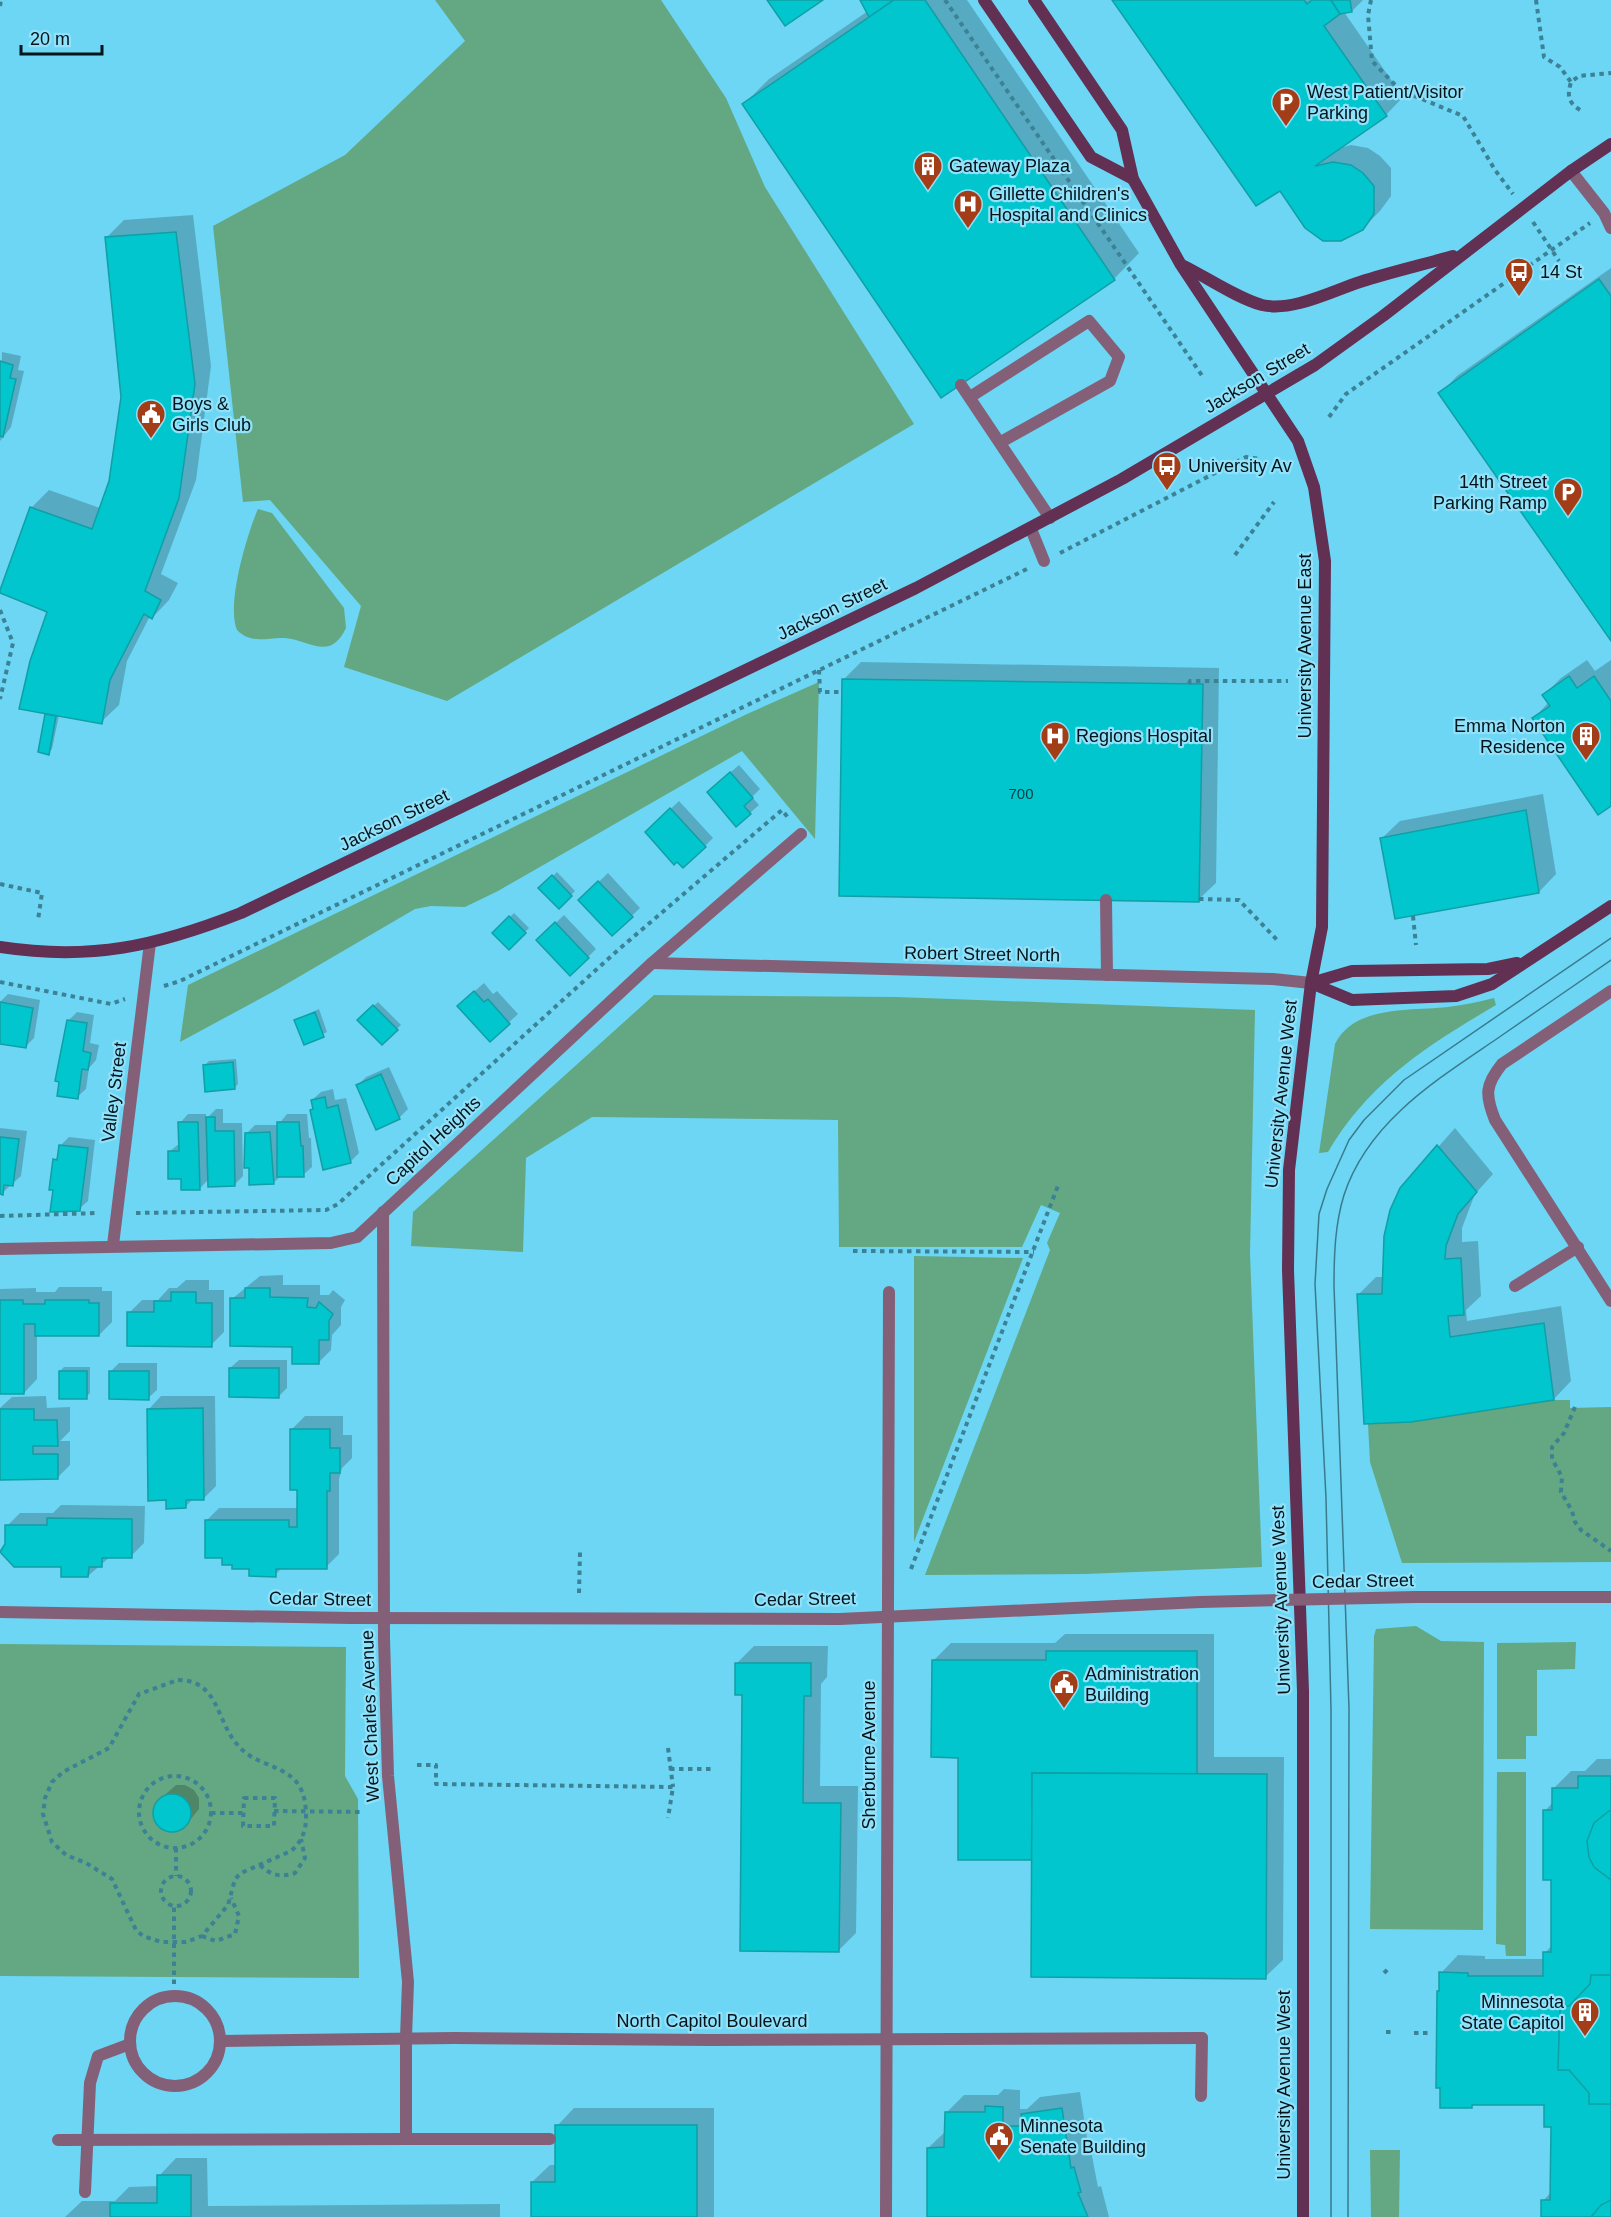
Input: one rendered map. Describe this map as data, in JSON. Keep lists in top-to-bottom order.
{
  "streets": {
    "main road": [
      "Jackson Street",
      "University Avenue East",
      "Robert Street North",
      "University Avenue West"
    ],
    "street": [
      "Valley Street",
      "Capitol Heights",
      "Cedar Street",
      "West Charles Avenue",
      "Sherburne Avenue",
      "North Capitol Boulevard"
    ]
  },
  "crossings": [
    ["Jackson Street", "University Avenue East"],
    ["Jackson Street", "Valley Street"],
    ["University Avenue East", "Robert Street North"],
    ["University Avenue East", "University Avenue West"],
    ["Robert Street North", "University Avenue West"],
    ["Robert Street North", "Capitol Heights"],
    ["Valley Street", "Capitol Heights"],
    ["Capitol Heights", "West Charles Avenue"],
    ["Cedar Street", "West Charles Avenue"],
    ["Cedar Street", "Sherburne Avenue"],
    ["West Charles Avenue", "North Capitol Boulevard"],
    ["Sherburne Avenue", "North Capitol Boulevard"]
  ],
  "places": {
    "parking": ["West Patient/Visitor Parking", "14th Street Parking Ramp"],
    "building": ["Gateway Plaza", "Emma Norton Residence", "Minnesota State Capitol"],
    "hospital": ["Gillette Children's Hospital and Clinics", "Regions Hospital"],
    "bus stop": ["14 St", "University Av"],
    "public building": ["Boys & Girls Club", "Administration Building", "Minnesota Senate Building"]
  },
  "house_numbers": ["700"],
  "scale_bar": "20 m"
}
